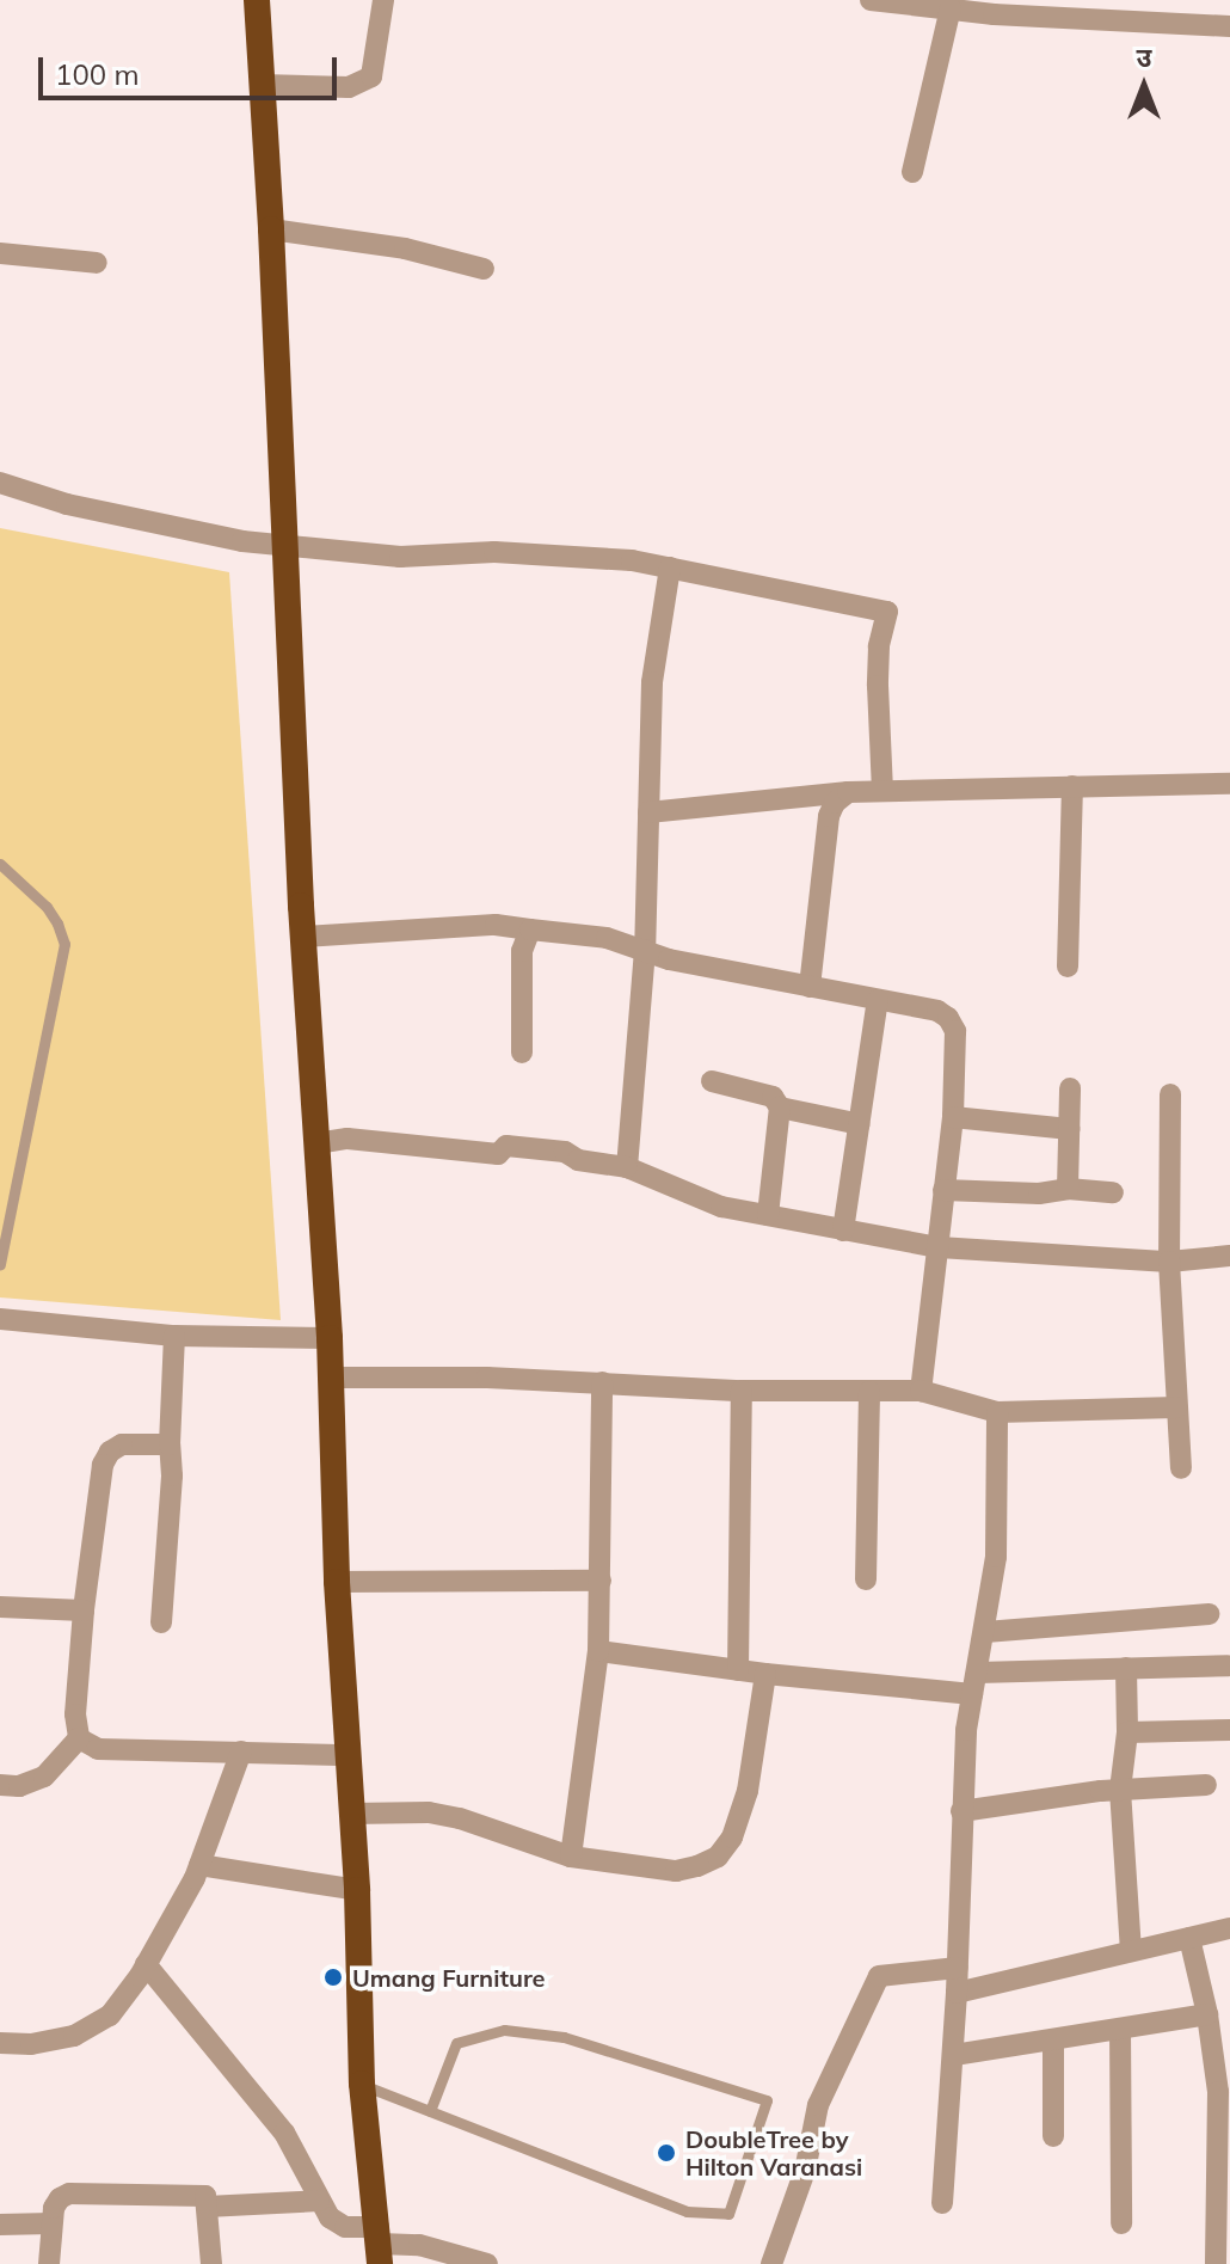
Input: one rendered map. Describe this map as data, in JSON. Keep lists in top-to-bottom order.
{
  "places": ["Umang Furniture", "DoubleTree by Hilton Varanasi"],
  "scale_bar": "100 m",
  "north": "top"
}
